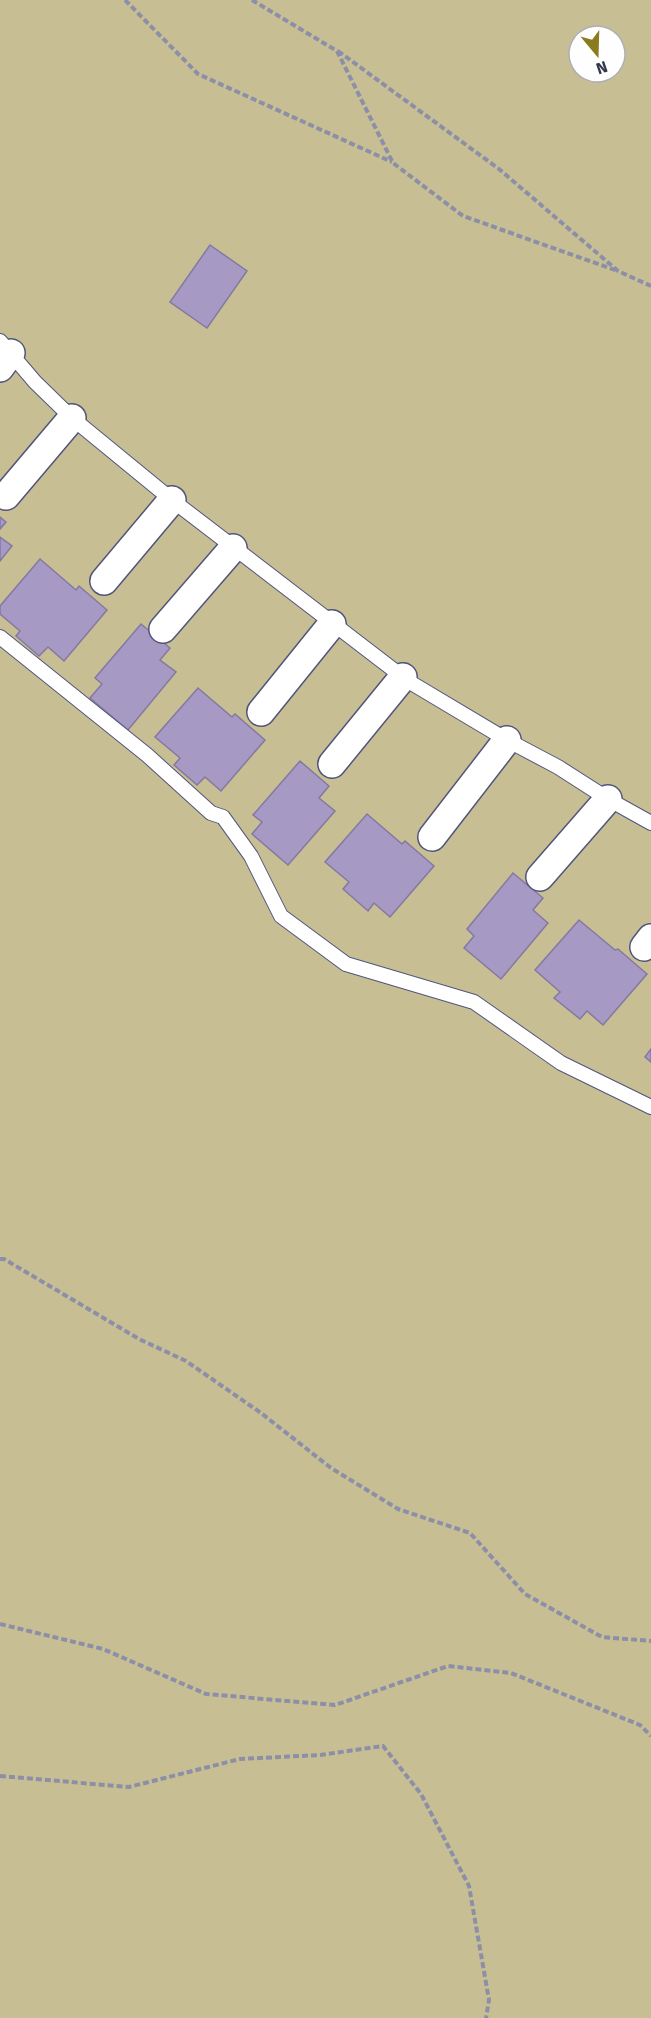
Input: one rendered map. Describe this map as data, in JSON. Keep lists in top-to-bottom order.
{
  "north": "bottom"
}
